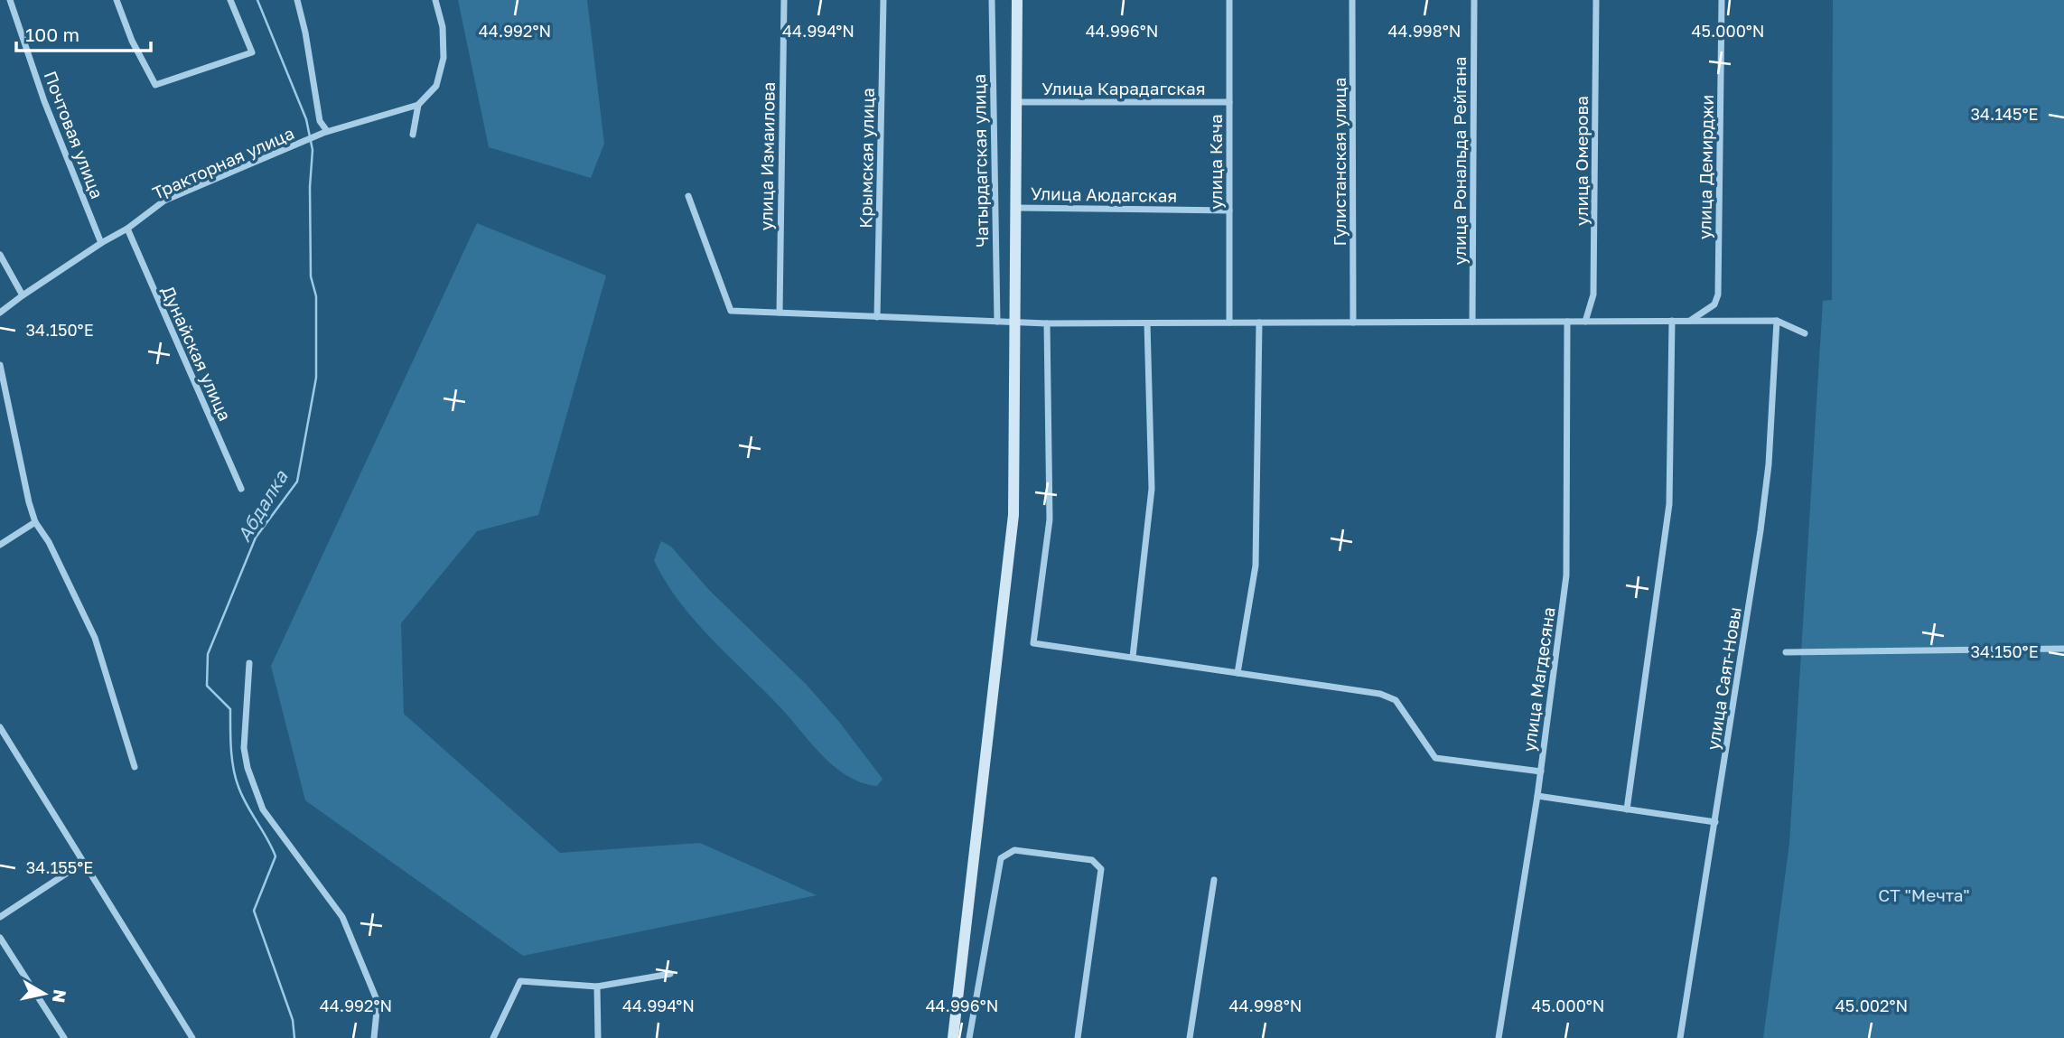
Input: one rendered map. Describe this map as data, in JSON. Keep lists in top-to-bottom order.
{
  "streets": {
    "street": [
      "Улица Карадагская",
      "Почтовая улица",
      "улица Измаилова",
      "Крымская улица",
      "Чатырдагская улица",
      "улица Рональда Рейгана",
      "улица Омерова",
      "улица Кача",
      "Гулистанская улица",
      "Тракторная улица",
      "улица Демирджи",
      "Улица Аюдагская",
      "Дунайская улица",
      "улица Саят-Новы",
      "улица Магдесяна"
    ]
  },
  "crossings": [
    ["Улица Карадагская", "улица Кача"],
    ["Почтовая улица", "Тракторная улица"],
    ["улица Кача", "Улица Аюдагская"],
    ["Тракторная улица", "Дунайская улица"]
  ],
  "water": ["Абдалка"],
  "parks": ["СТ \"Мечта\""],
  "scale_bar": "100 m",
  "north": "right",
  "coordinates": [
    "44.992°N",
    "44.994°N",
    "44.996°N",
    "44.998°N",
    "45.000°N",
    "34.145°E",
    "34.150°E",
    "34.155°E",
    "45.002°N"
  ]
}
